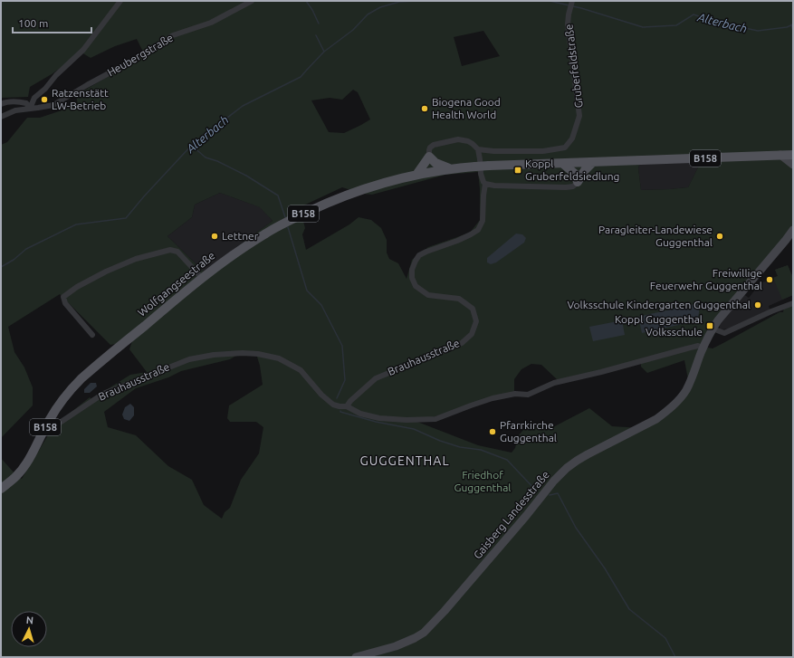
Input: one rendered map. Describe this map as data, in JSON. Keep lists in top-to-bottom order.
{
  "streets": {
    "main road": ["B158", "Wolfgangseestraße", "Gaisberg Landesstraße"],
    "street": ["Heubergstraße", "Gruberfeldstraße", "Brauhausstraße"]
  },
  "crossings": [
    ["Wolfgangseestraße", "Brauhausstraße"],
    ["Brauhausstraße", "Gaisberg Landesstraße"]
  ],
  "districts": ["GUGGENTHAL"],
  "water": ["Alterbach"],
  "parks": ["Friedhof Guggenthal"],
  "places": {
    "other": [
      "Ratzenstätt LW-Betrieb",
      "Biogena Good Health World",
      "Lettner",
      "Paragleiter-Landewiese Guggenthal",
      "Freiwillige Feuerwehr Guggenthal",
      "Volksschule Kindergarten Guggenthal",
      "Pfarrkirche Guggenthal"
    ],
    "transit": ["Koppl Gruberfeldsiedlung", "Koppl Guggenthal Volksschule"]
  },
  "scale_bar": "100 m",
  "north": "top"
}
